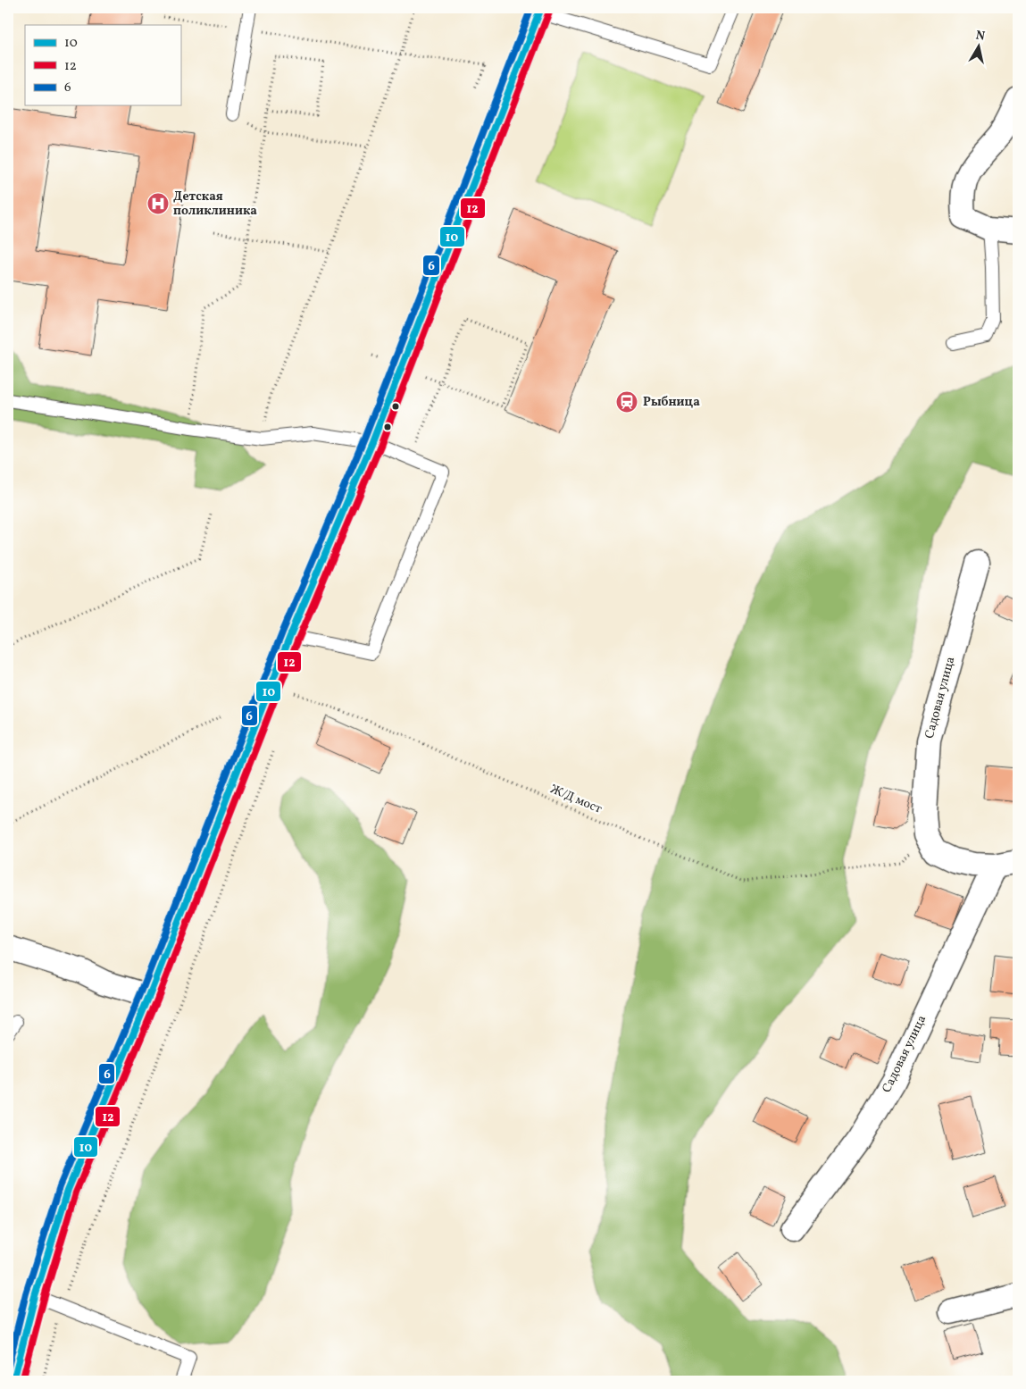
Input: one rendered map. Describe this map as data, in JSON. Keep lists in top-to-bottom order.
{
  "streets": {
    "street": ["Садовая улица"],
    "path": ["Ж/Д мост"]
  },
  "crossings": [
    ["Садовая улица", "Ж/Д мост"]
  ],
  "places": {
    "hospital": ["Детская поликлиника"],
    "station": ["Рыбница"]
  },
  "lines": ["transit line 10", "transit line 6", "transit line 12"],
  "legend": ["10", "12", "6"],
  "north": "top"
}
